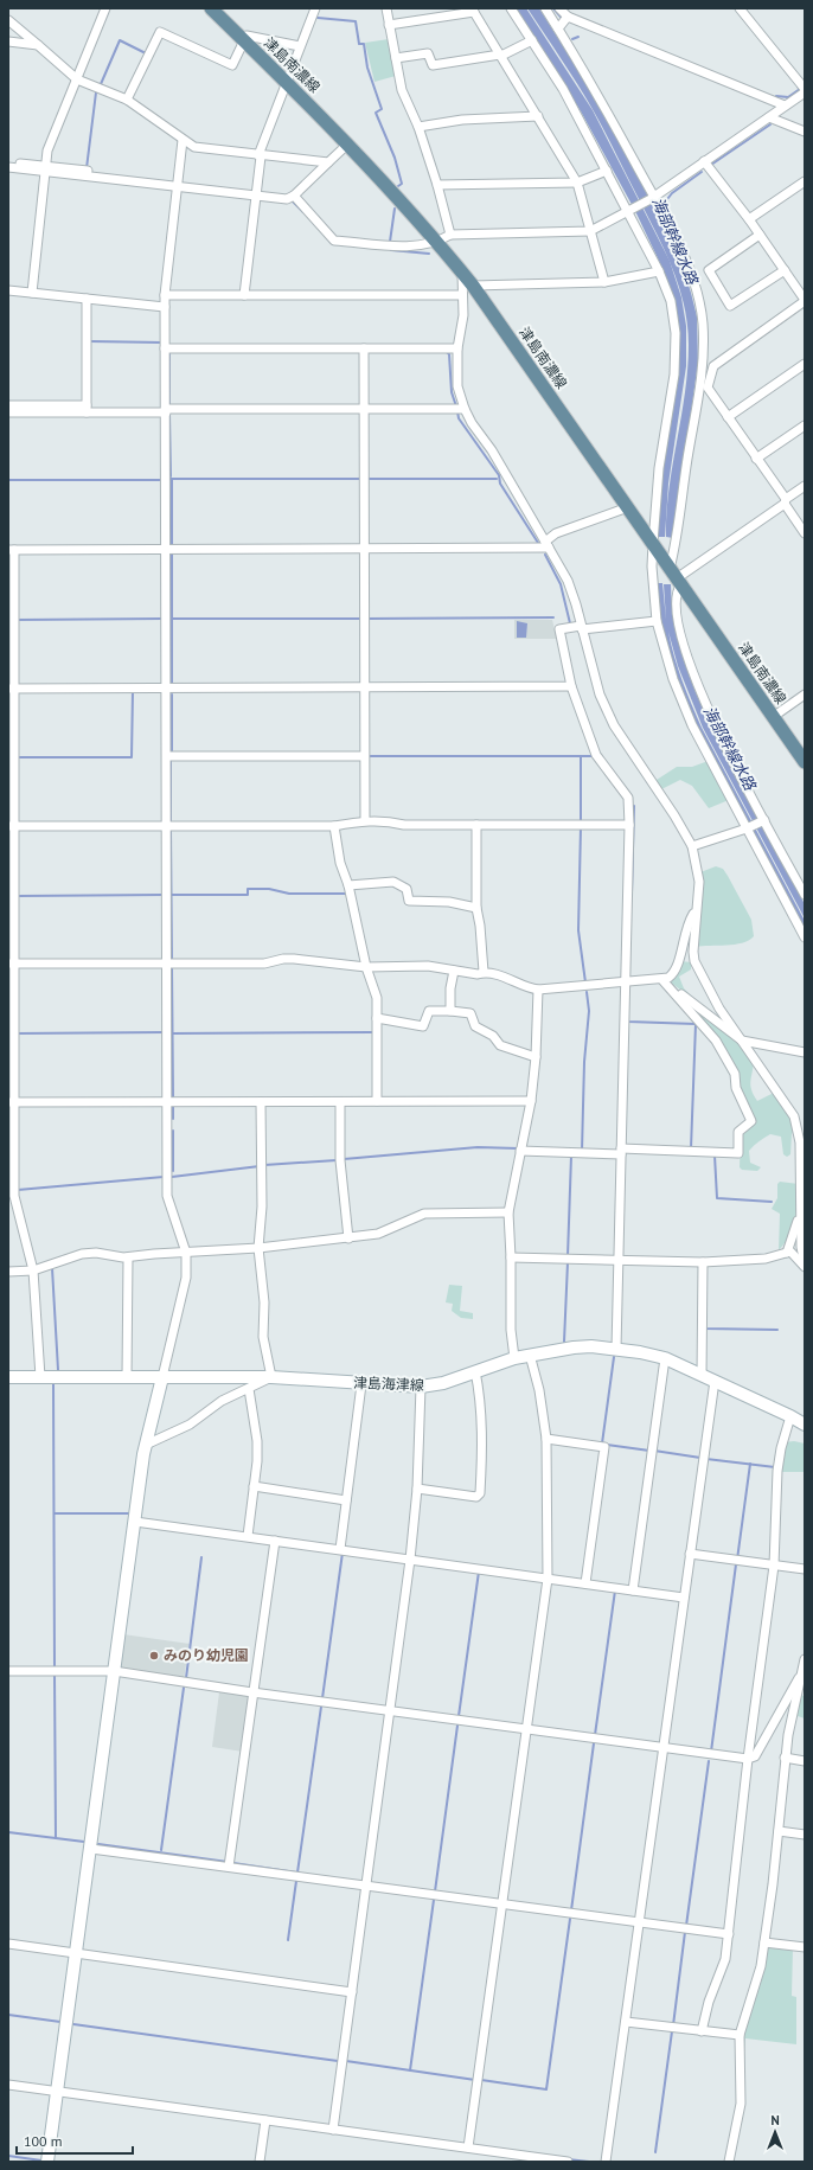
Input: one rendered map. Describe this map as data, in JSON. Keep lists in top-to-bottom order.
{
  "streets": {
    "main road": ["津島南濃線", "津島海津線"]
  },
  "water": ["海部幹線水路"],
  "places": ["みのり幼児園"],
  "scale_bar": "100 m",
  "north": "top"
}
